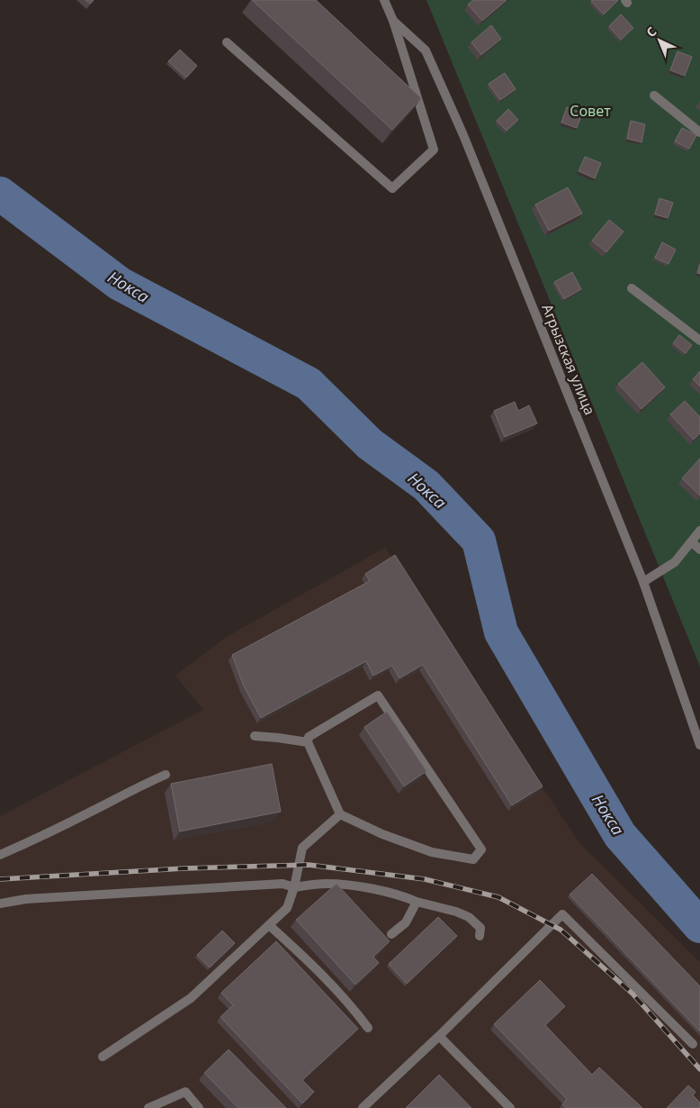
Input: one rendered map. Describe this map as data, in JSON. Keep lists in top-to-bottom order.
{
  "streets": {
    "street": ["Агрызская улица"]
  },
  "water": ["Нокса"],
  "parks": ["Совет"],
  "north": "top left"
}
